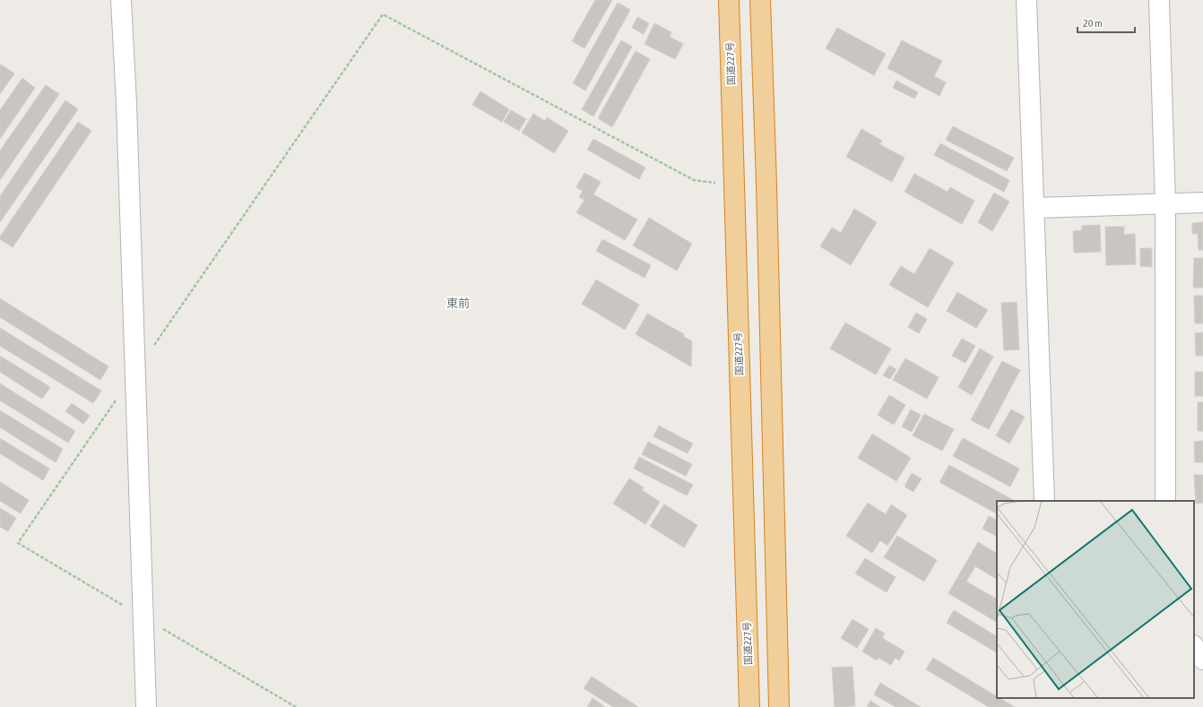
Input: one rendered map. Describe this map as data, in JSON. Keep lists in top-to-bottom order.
{
  "streets": {
    "highway": ["国道227号"]
  },
  "districts": ["東前"],
  "scale_bar": "20 m"
}
